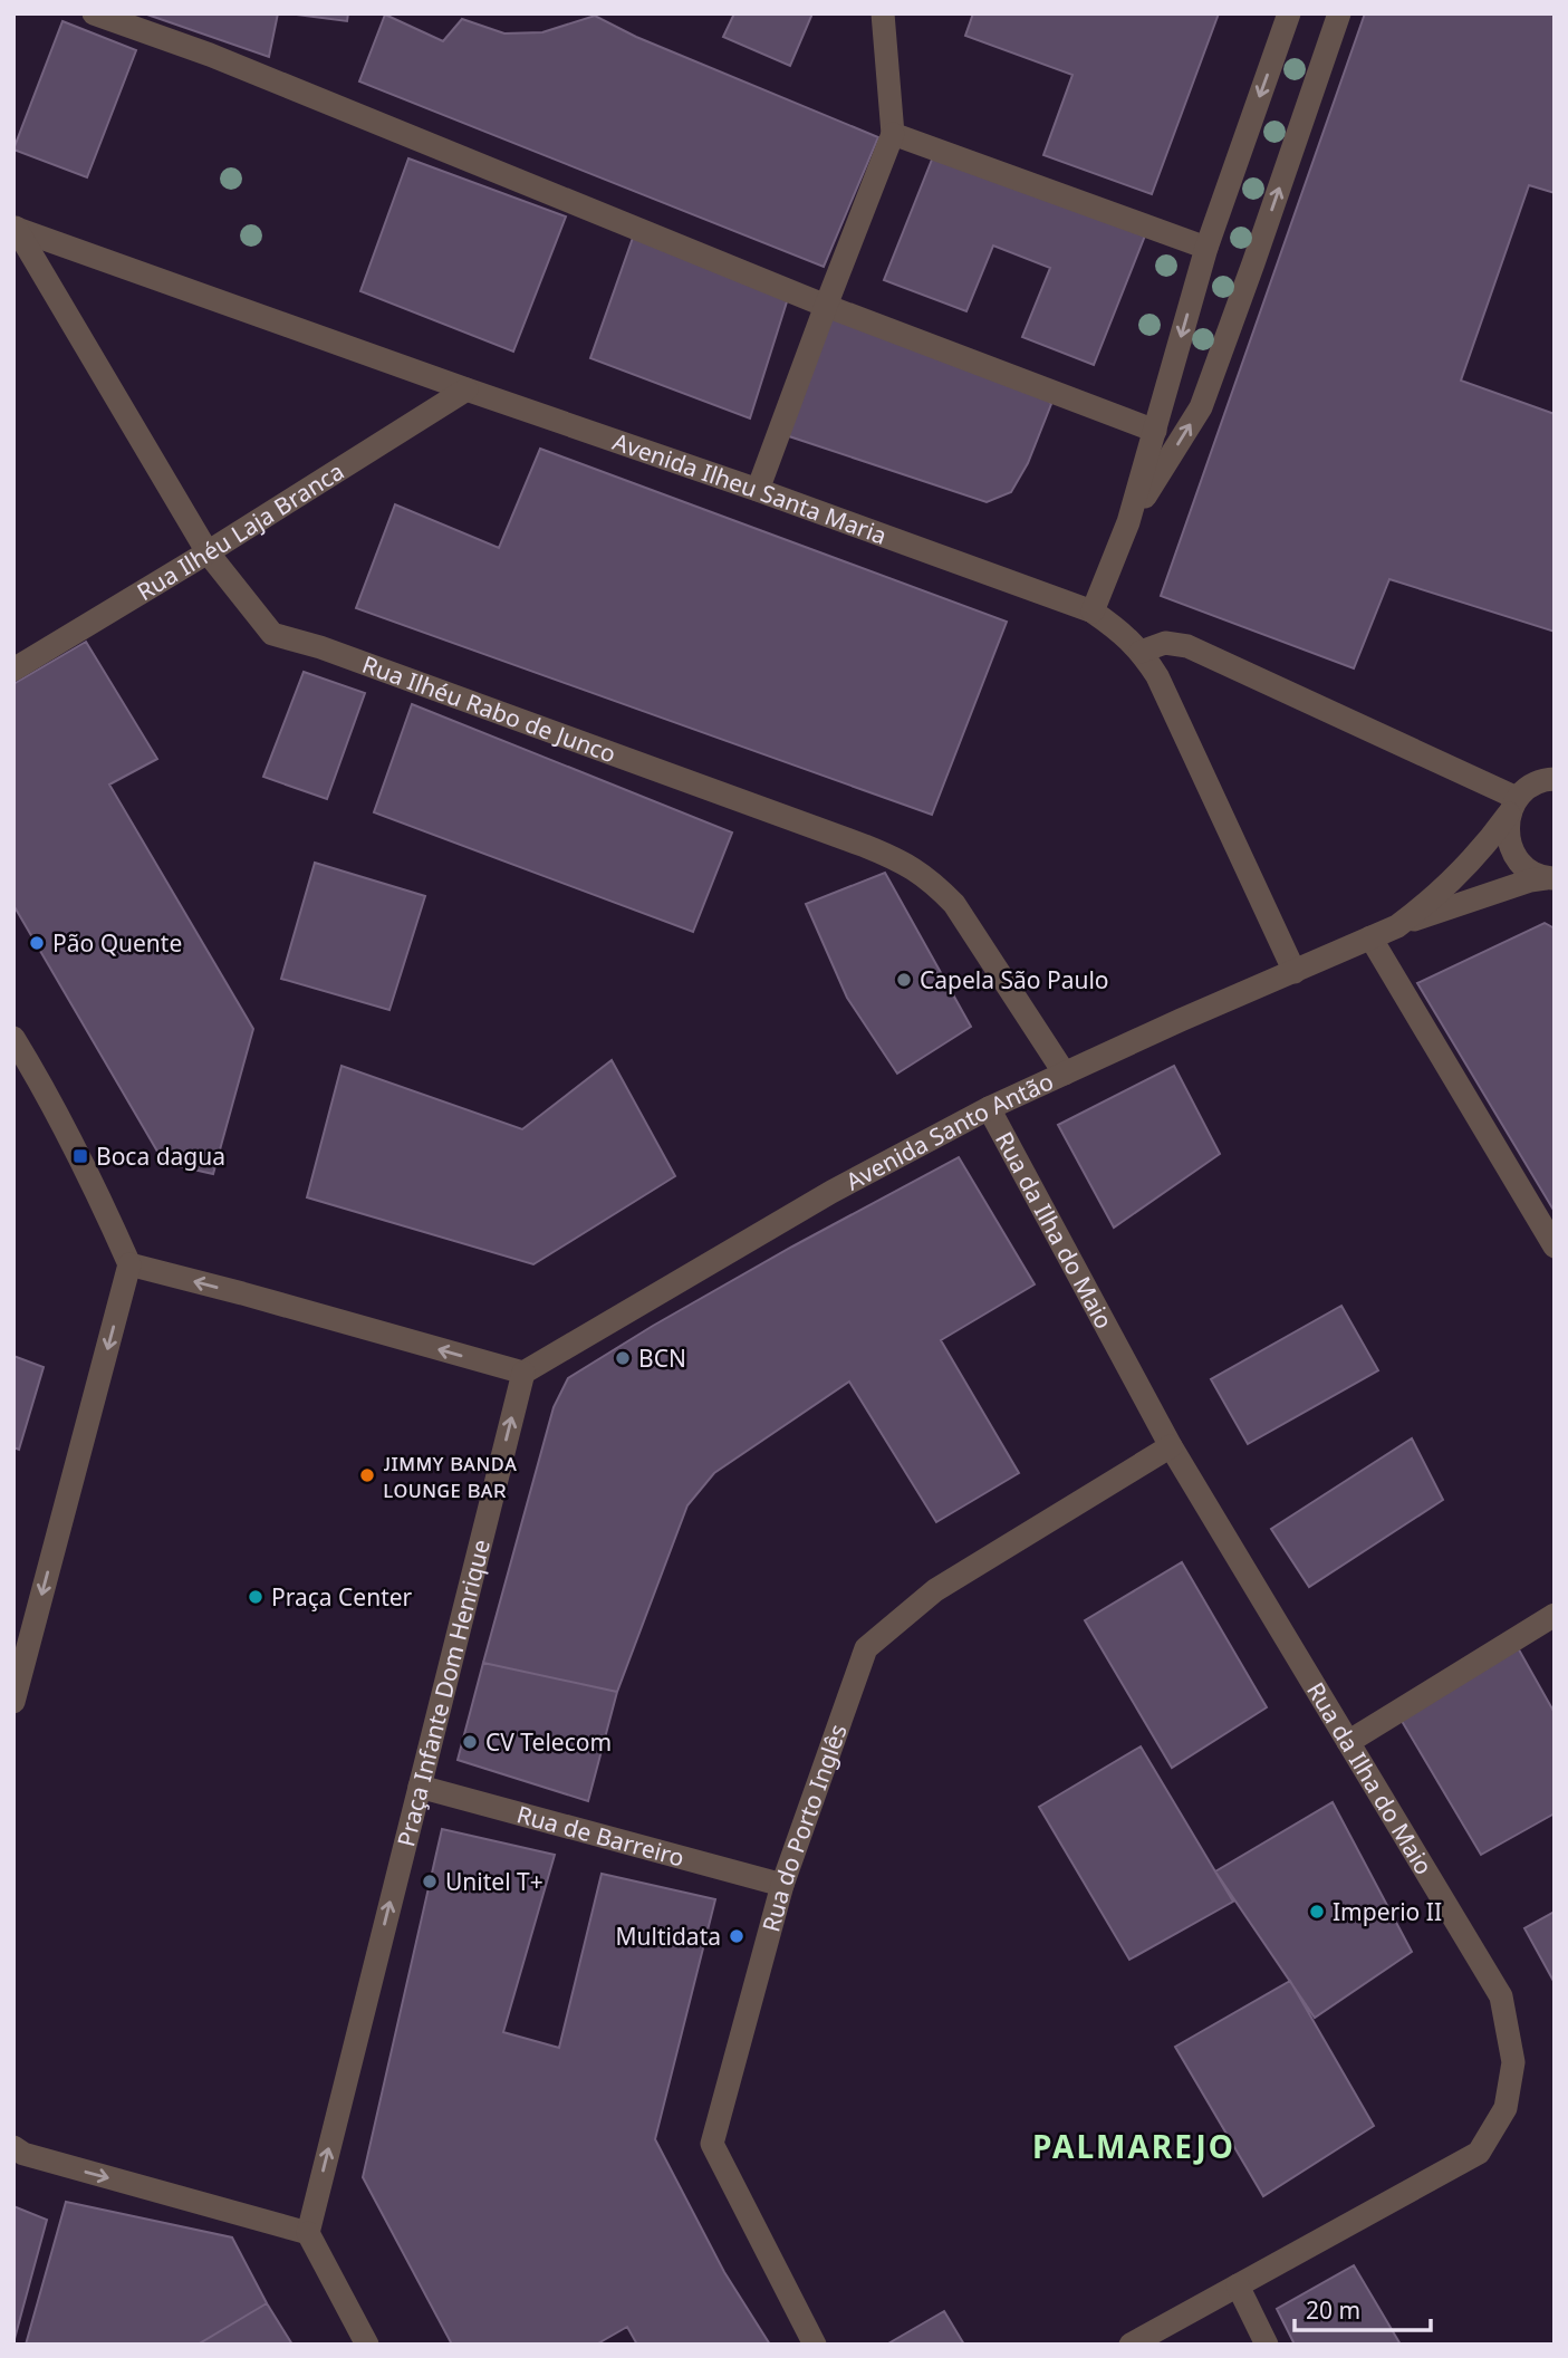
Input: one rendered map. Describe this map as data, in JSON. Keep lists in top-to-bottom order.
{
  "streets": {
    "street": [
      "Avenida Ilheu Santa Maria",
      "Rua Ilhéu Laja Branca",
      "Rua Ilhéu Rabo de Junco",
      "Avenida Santo Antão",
      "Rua da Ilha do Maio",
      "Praça Infante Dom Henrique",
      "Rua do Porto Inglês",
      "Rua de Barreiro"
    ]
  },
  "crossings": [
    ["Avenida Ilheu Santa Maria", "Rua Ilhéu Laja Branca"],
    ["Avenida Ilheu Santa Maria", "Rua Ilhéu Rabo de Junco"],
    ["Avenida Ilheu Santa Maria", "Avenida Santo Antão"],
    ["Rua Ilhéu Laja Branca", "Rua Ilhéu Rabo de Junco"],
    ["Rua Ilhéu Rabo de Junco", "Avenida Santo Antão"],
    ["Avenida Santo Antão", "Rua da Ilha do Maio"],
    ["Avenida Santo Antão", "Praça Infante Dom Henrique"],
    ["Rua da Ilha do Maio", "Rua do Porto Inglês"],
    ["Praça Infante Dom Henrique", "Rua de Barreiro"],
    ["Rua do Porto Inglês", "Rua de Barreiro"]
  ],
  "one_way": ["Praça Infante Dom Henrique"],
  "districts": ["PALMAREJO"],
  "places": {
    "other": [
      "Pão Quente",
      "Capela São Paulo",
      "BCN",
      "ᴊɪᴍᴍʏ ʙᴀɴᴅᴀ ʟᴏᴜɴɢᴇ ʙᴀʀ",
      "Praça Center",
      "CV Telecom",
      "Unitel T+",
      "Imperio II",
      "Multidata"
    ],
    "transit": ["Boca dagua"]
  },
  "scale_bar": "20 m"
}
